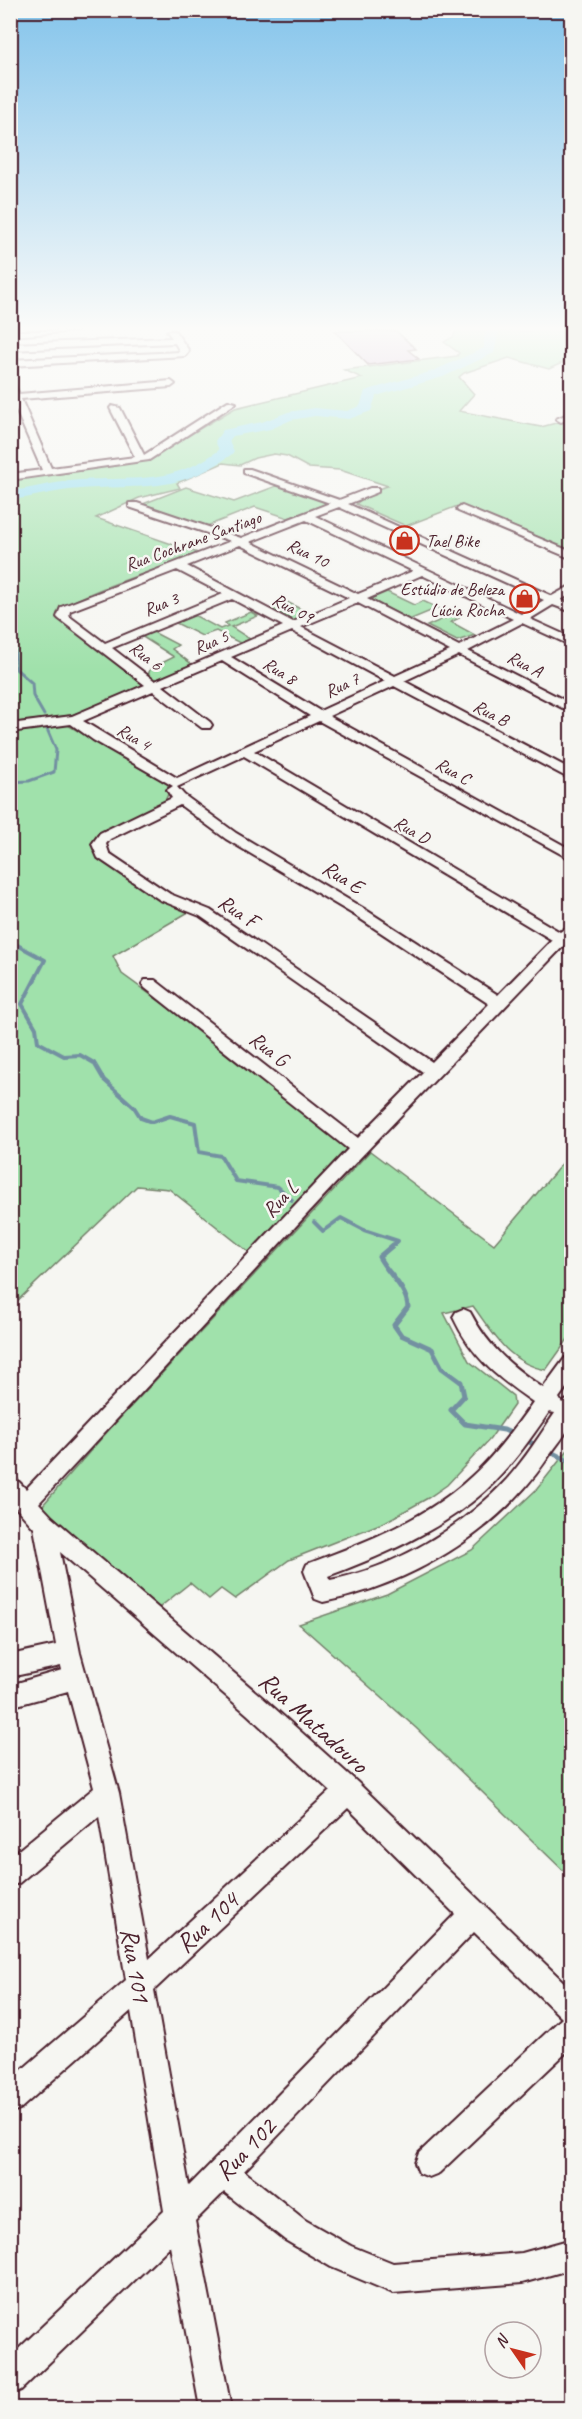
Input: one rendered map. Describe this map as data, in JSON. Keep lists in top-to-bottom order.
{
  "streets": {
    "street": [
      "Rua Cochrane Santiago",
      "Rua 10",
      "Rua 3",
      "Rua 09",
      "Rua 5",
      "Rua 6",
      "Rua A",
      "Rua 8",
      "Rua 7",
      "Rua B",
      "Rua 4",
      "Rua C",
      "Rua D",
      "Rua E",
      "Rua F",
      "Rua G",
      "Rua L",
      "Rua Matadouro",
      "Rua 104",
      "Rua 101",
      "Rua 102"
    ]
  },
  "crossings": [
    ["Rua Cochrane Santiago", "Rua 10"],
    ["Rua Cochrane Santiago", "Rua 09"],
    ["Rua Cochrane Santiago", "Rua 6"],
    ["Rua 10", "Rua 5"],
    ["Rua 10", "Rua A"],
    ["Rua 10", "Rua 7"],
    ["Rua 3", "Rua 09"],
    ["Rua 3", "Rua 6"],
    ["Rua 09", "Rua 5"],
    ["Rua 09", "Rua 7"],
    ["Rua 09", "Rua B"],
    ["Rua 5", "Rua 6"],
    ["Rua 5", "Rua 8"],
    ["Rua 5", "Rua 4"],
    ["Rua A", "Rua 7"],
    ["Rua 8", "Rua 7"],
    ["Rua 8", "Rua C"],
    ["Rua 7", "Rua B"],
    ["Rua 7", "Rua 4"],
    ["Rua 7", "Rua C"],
    ["Rua 7", "Rua D"],
    ["Rua D", "Rua L"],
    ["Rua E", "Rua F"],
    ["Rua E", "Rua L"],
    ["Rua F", "Rua L"],
    ["Rua G", "Rua L"],
    ["Rua L", "Rua Matadouro"],
    ["Rua Matadouro", "Rua 104"],
    ["Rua Matadouro", "Rua 101"],
    ["Rua Matadouro", "Rua 102"],
    ["Rua 104", "Rua 101"],
    ["Rua 101", "Rua 102"]
  ],
  "places": {
    "shop": ["Tael Bike", "Estúdio de Beleza Lúcia Rocha"]
  },
  "north": "top left"
}
